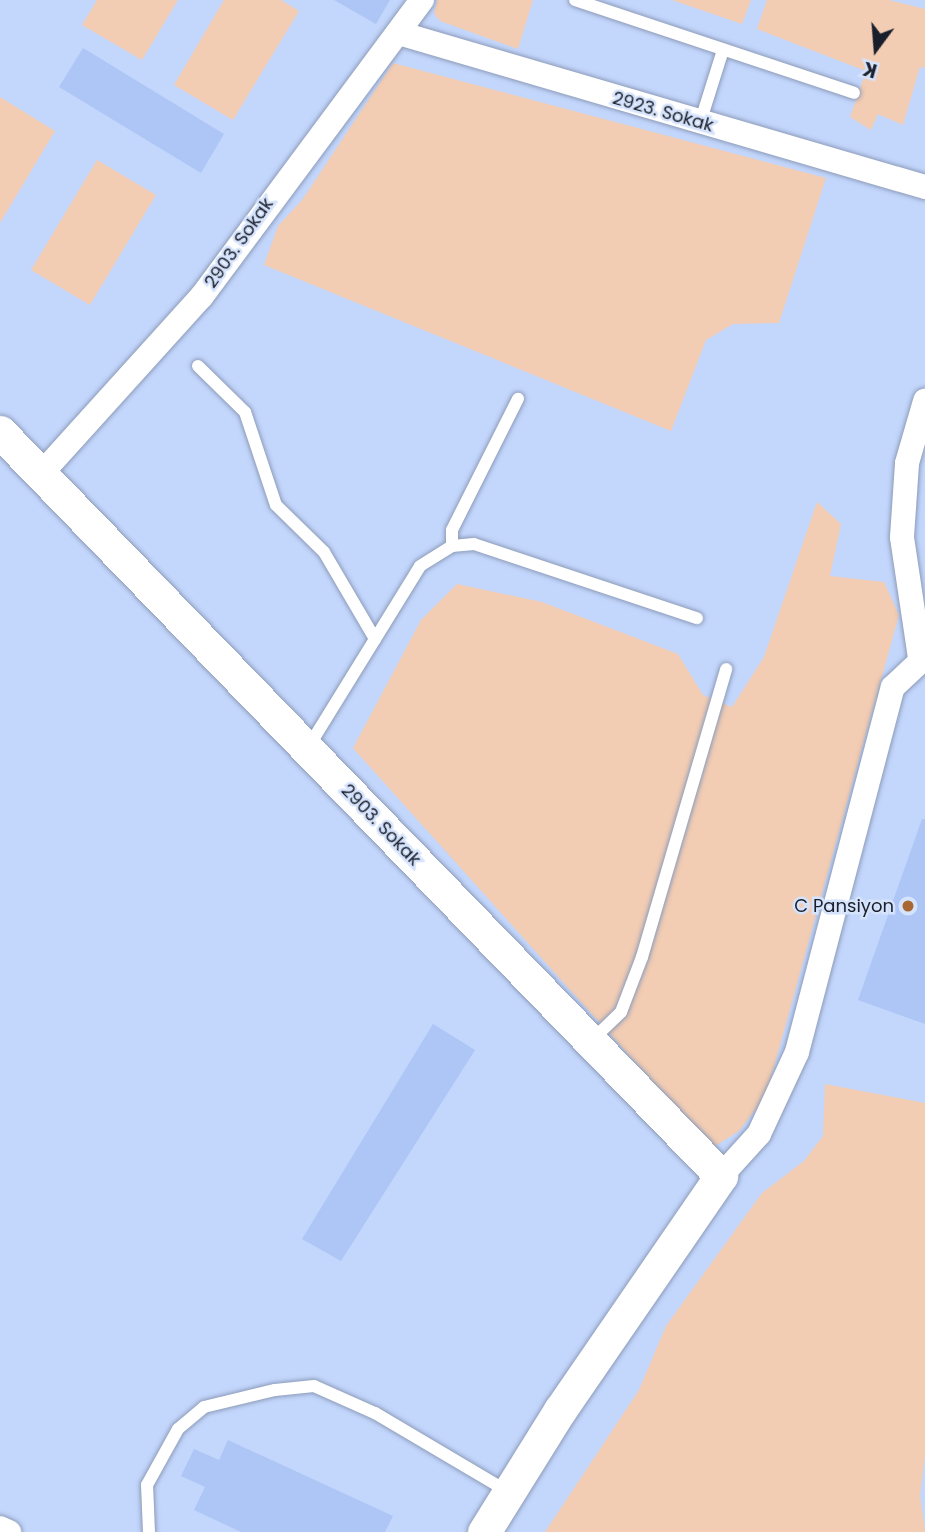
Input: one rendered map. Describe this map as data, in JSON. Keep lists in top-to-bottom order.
{
  "streets": {
    "street": ["2923. Sokak", "2903. Sokak"]
  },
  "crossings": [
    ["2923. Sokak", "2903. Sokak"]
  ],
  "places": ["C Pansiyon"],
  "north": "bottom"
}
